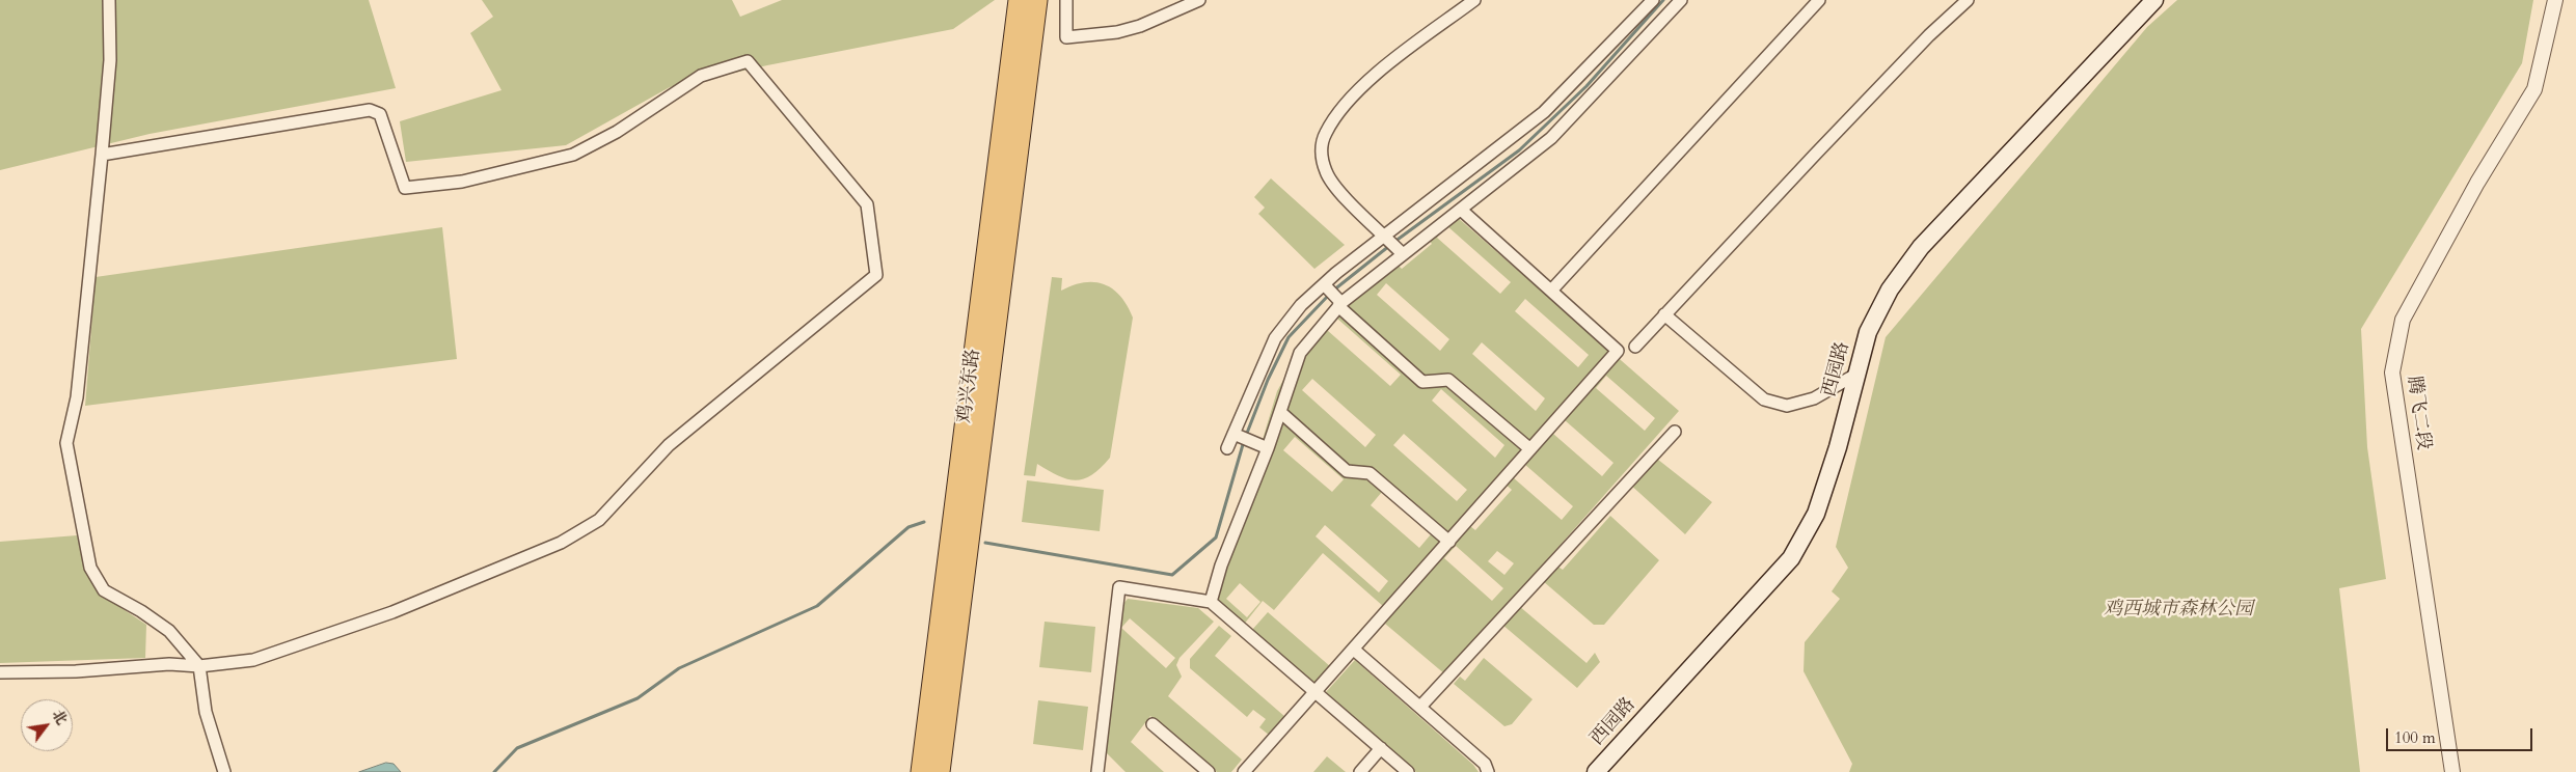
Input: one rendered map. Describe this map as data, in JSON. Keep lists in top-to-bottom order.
{
  "streets": {
    "highway": ["鸡兴东路"],
    "main road": ["西园路"],
    "street": ["腾飞二段"]
  },
  "parks": ["鸡西城市森林公园"],
  "scale_bar": "100 m",
  "north": "top right"
}
